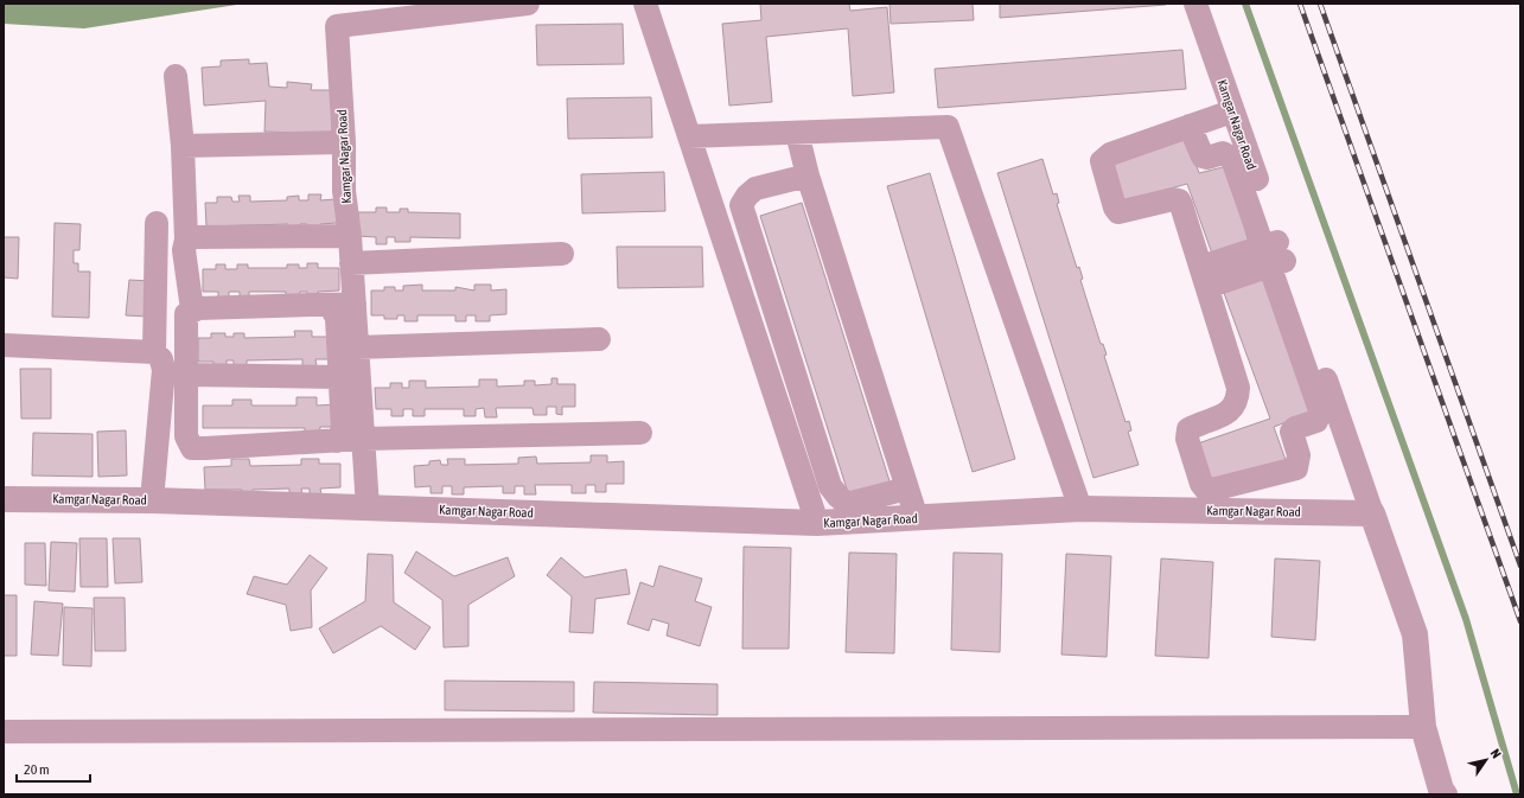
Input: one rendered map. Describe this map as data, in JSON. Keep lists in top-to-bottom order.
{
  "streets": {
    "street": ["Kamgar Nagar Road"]
  },
  "scale_bar": "20 m",
  "north": "top right"
}
